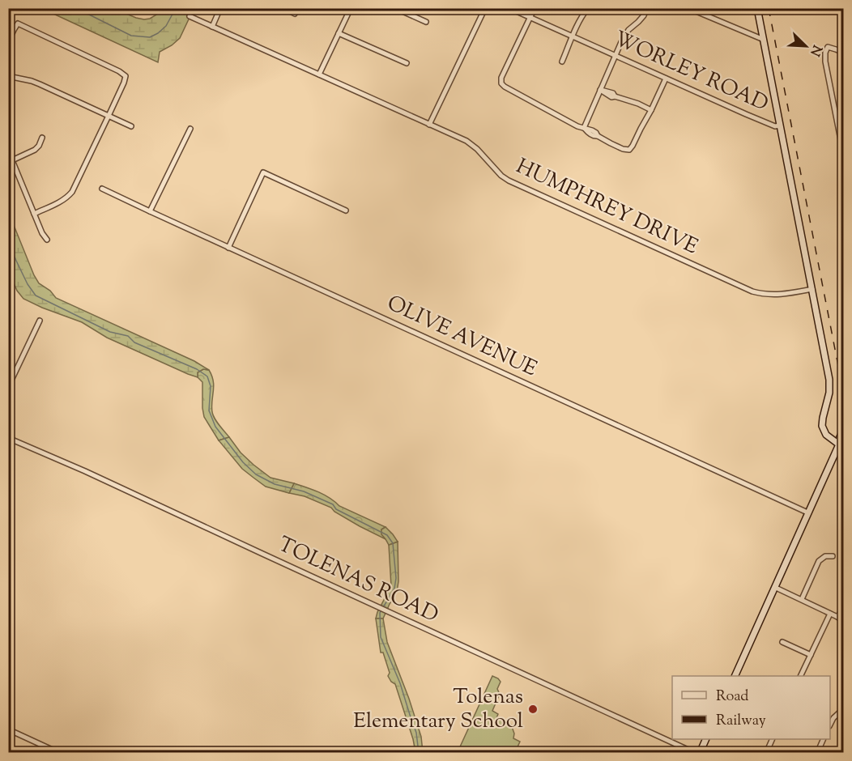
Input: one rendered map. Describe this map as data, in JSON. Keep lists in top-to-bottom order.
{
  "streets": {
    "street": [
      "WORLEY ROAD",
      "HUMPHREY DRIVE",
      "OLIVE AVENUE",
      "TOLENAS ROAD"
    ]
  },
  "places": ["Tolenas Elementary School"],
  "legend": ["Road", "Railway"],
  "north": "bottom right"
}
